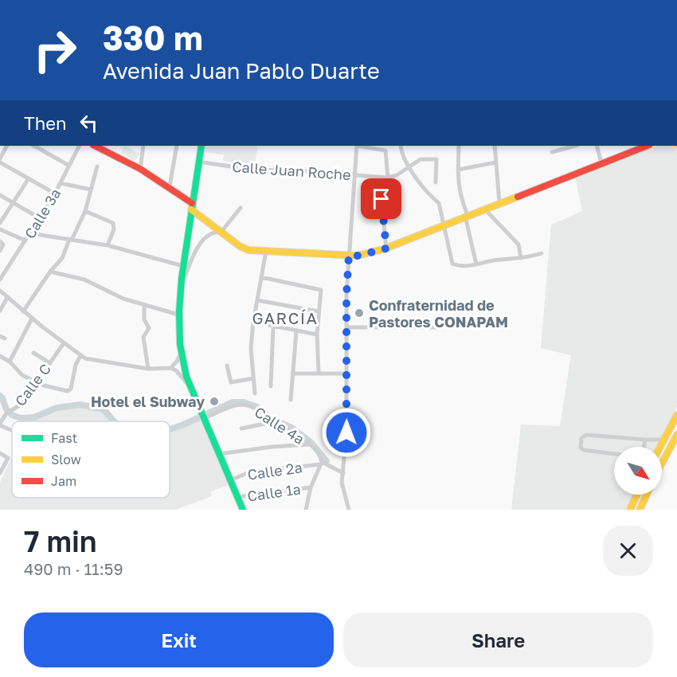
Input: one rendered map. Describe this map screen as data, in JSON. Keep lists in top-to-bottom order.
{
  "streets": {
    "street": [
      "Calle Juan Roche",
      "Calle 3ª",
      "Calle C",
      "Calle 4ª",
      "Calle 2ª",
      "Calle 1ª"
    ]
  },
  "crossings": [
    ["Calle 4ª", "Calle 2ª"]
  ],
  "districts": ["GARCÍA"],
  "places": ["Confraternidad de Pastores CONAPAM", "Hotel el Subway"],
  "legend": ["Fast", "Slow", "Jam"],
  "north": "bottom right",
  "page": {
    "turn": ["330 m", "Avenida Juan Pablo Duarte"],
    "then": "Then",
    "heading": ["7 min", "490 m · 11:59"],
    "buttons": ["Exit", "Share"]
  }
}
